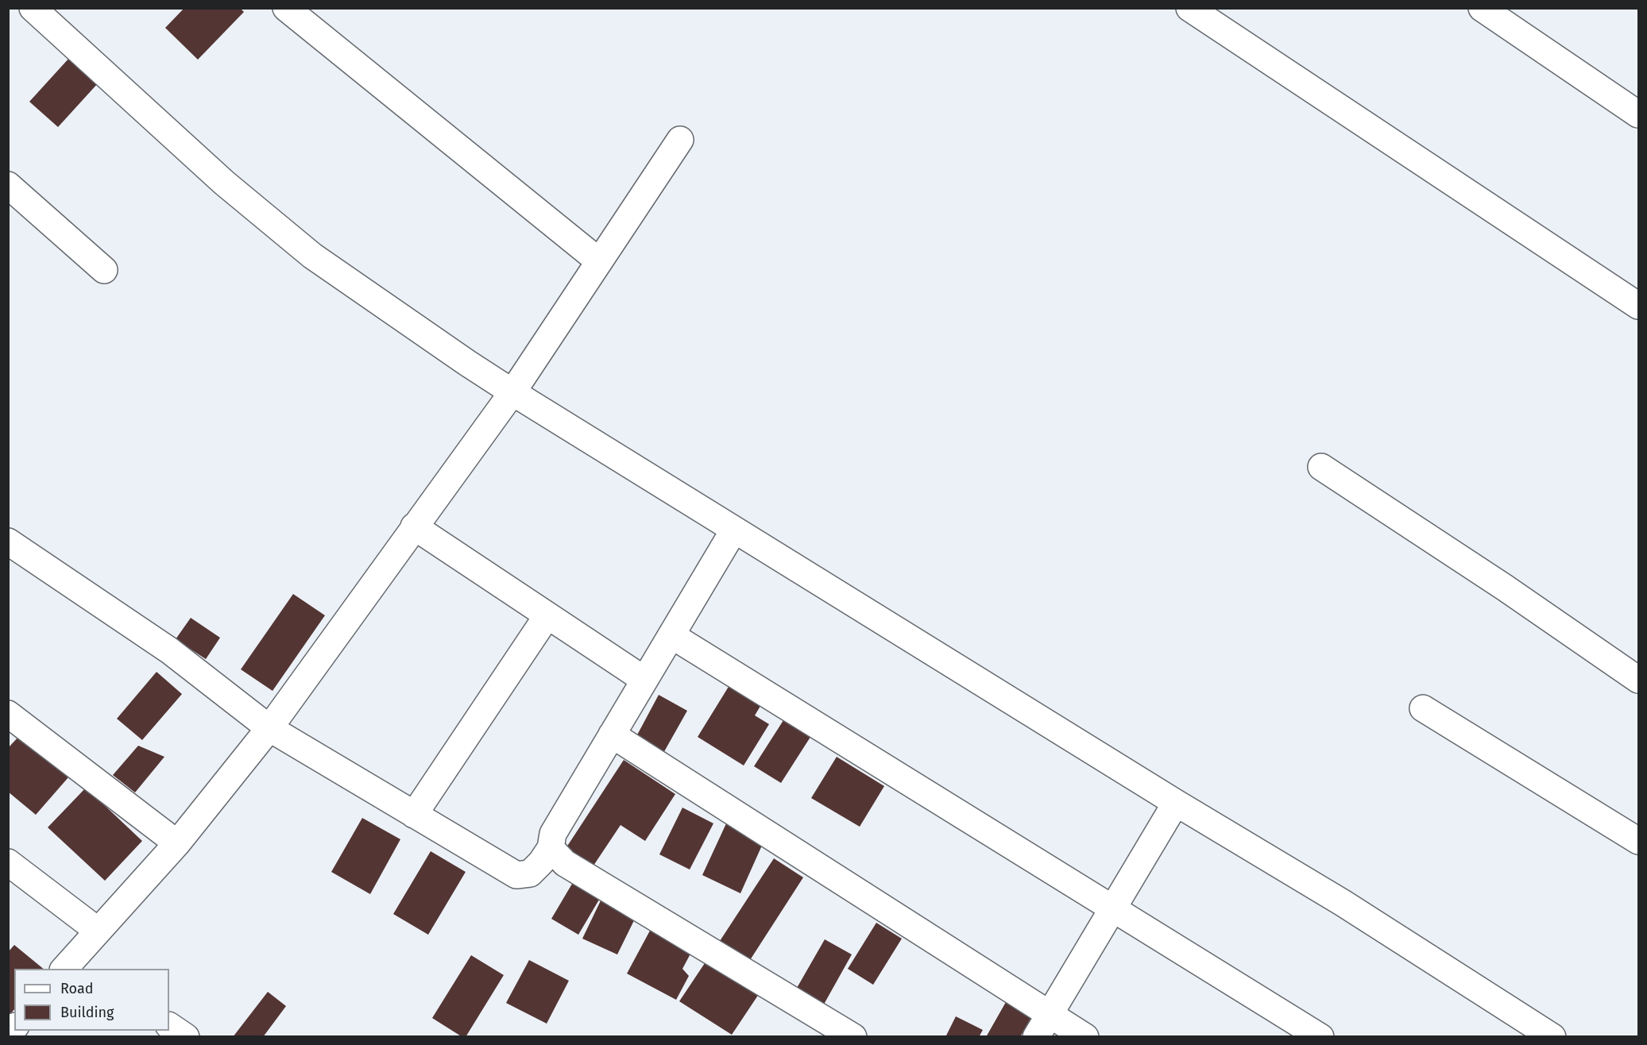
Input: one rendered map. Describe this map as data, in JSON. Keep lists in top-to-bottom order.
{
  "legend": ["Road", "Building"]
}
